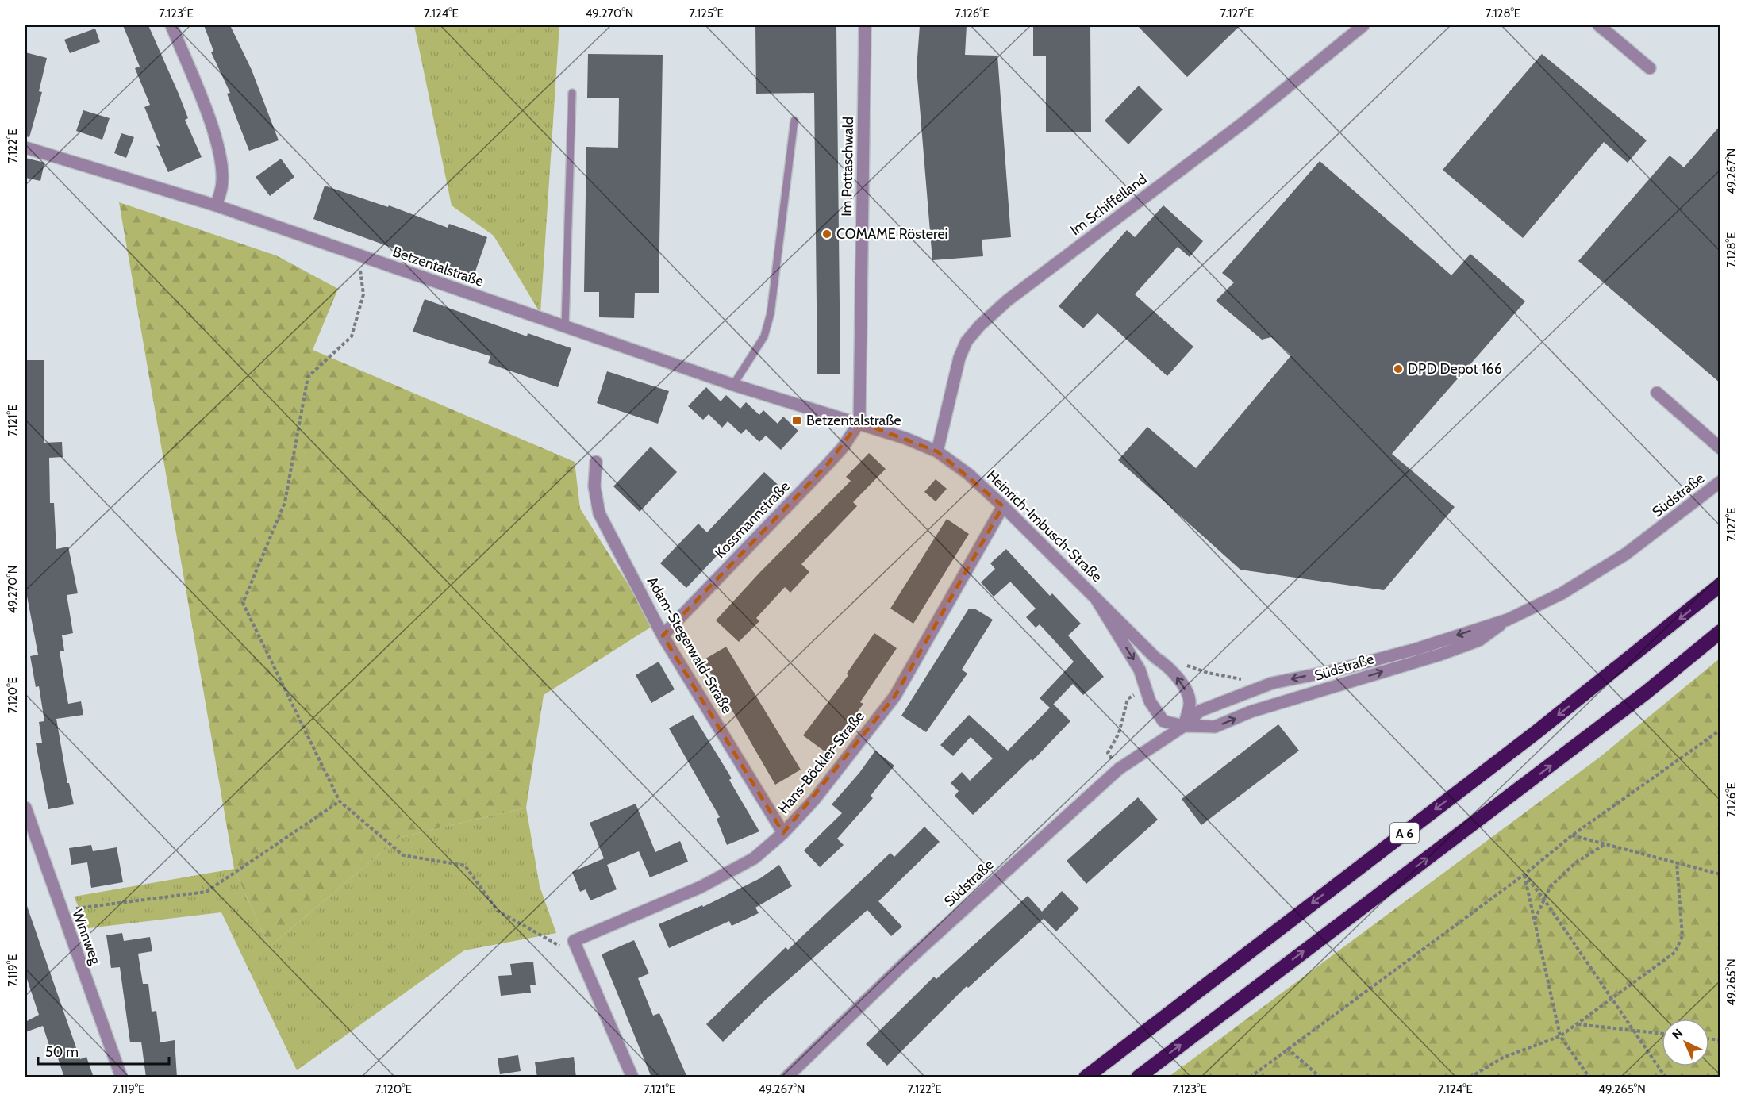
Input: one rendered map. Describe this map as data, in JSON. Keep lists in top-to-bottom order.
{
  "streets": {
    "highway": ["A 6"],
    "street": [
      "Im Pottaschwald",
      "Im Schiffelland",
      "Betzentalstraße",
      "Südstraße",
      "Kossmannstraße",
      "Heinrich-Imbusch-Straße",
      "Adam-Stegerwald-Straße",
      "Hans-Böckler-Straße",
      "Winnweg"
    ]
  },
  "crossings": [
    ["Im Pottaschwald", "Betzentalstraße"],
    ["Im Pottaschwald", "Kossmannstraße"],
    ["Im Schiffelland", "Betzentalstraße"],
    ["Betzentalstraße", "Kossmannstraße"],
    ["Betzentalstraße", "Heinrich-Imbusch-Straße"],
    ["Südstraße", "Heinrich-Imbusch-Straße"],
    ["Kossmannstraße", "Adam-Stegerwald-Straße"],
    ["Heinrich-Imbusch-Straße", "Hans-Böckler-Straße"],
    ["Adam-Stegerwald-Straße", "Hans-Böckler-Straße"]
  ],
  "places": {
    "other": ["COMAME Rösterei", "DPD Depot 166"],
    "transit": ["Betzentalstraße"]
  },
  "scale_bar": "50 m",
  "north": "top left",
  "coordinates": [
    "7.123°E",
    "7.124°E",
    "49.270°N",
    "7.125°E",
    "7.126°E",
    "7.127°E",
    "7.128°E",
    "7.122°E",
    "49.267°N",
    "7.121°E",
    "7.120°E",
    "7.119°E",
    "49.265°N"
  ]
}
